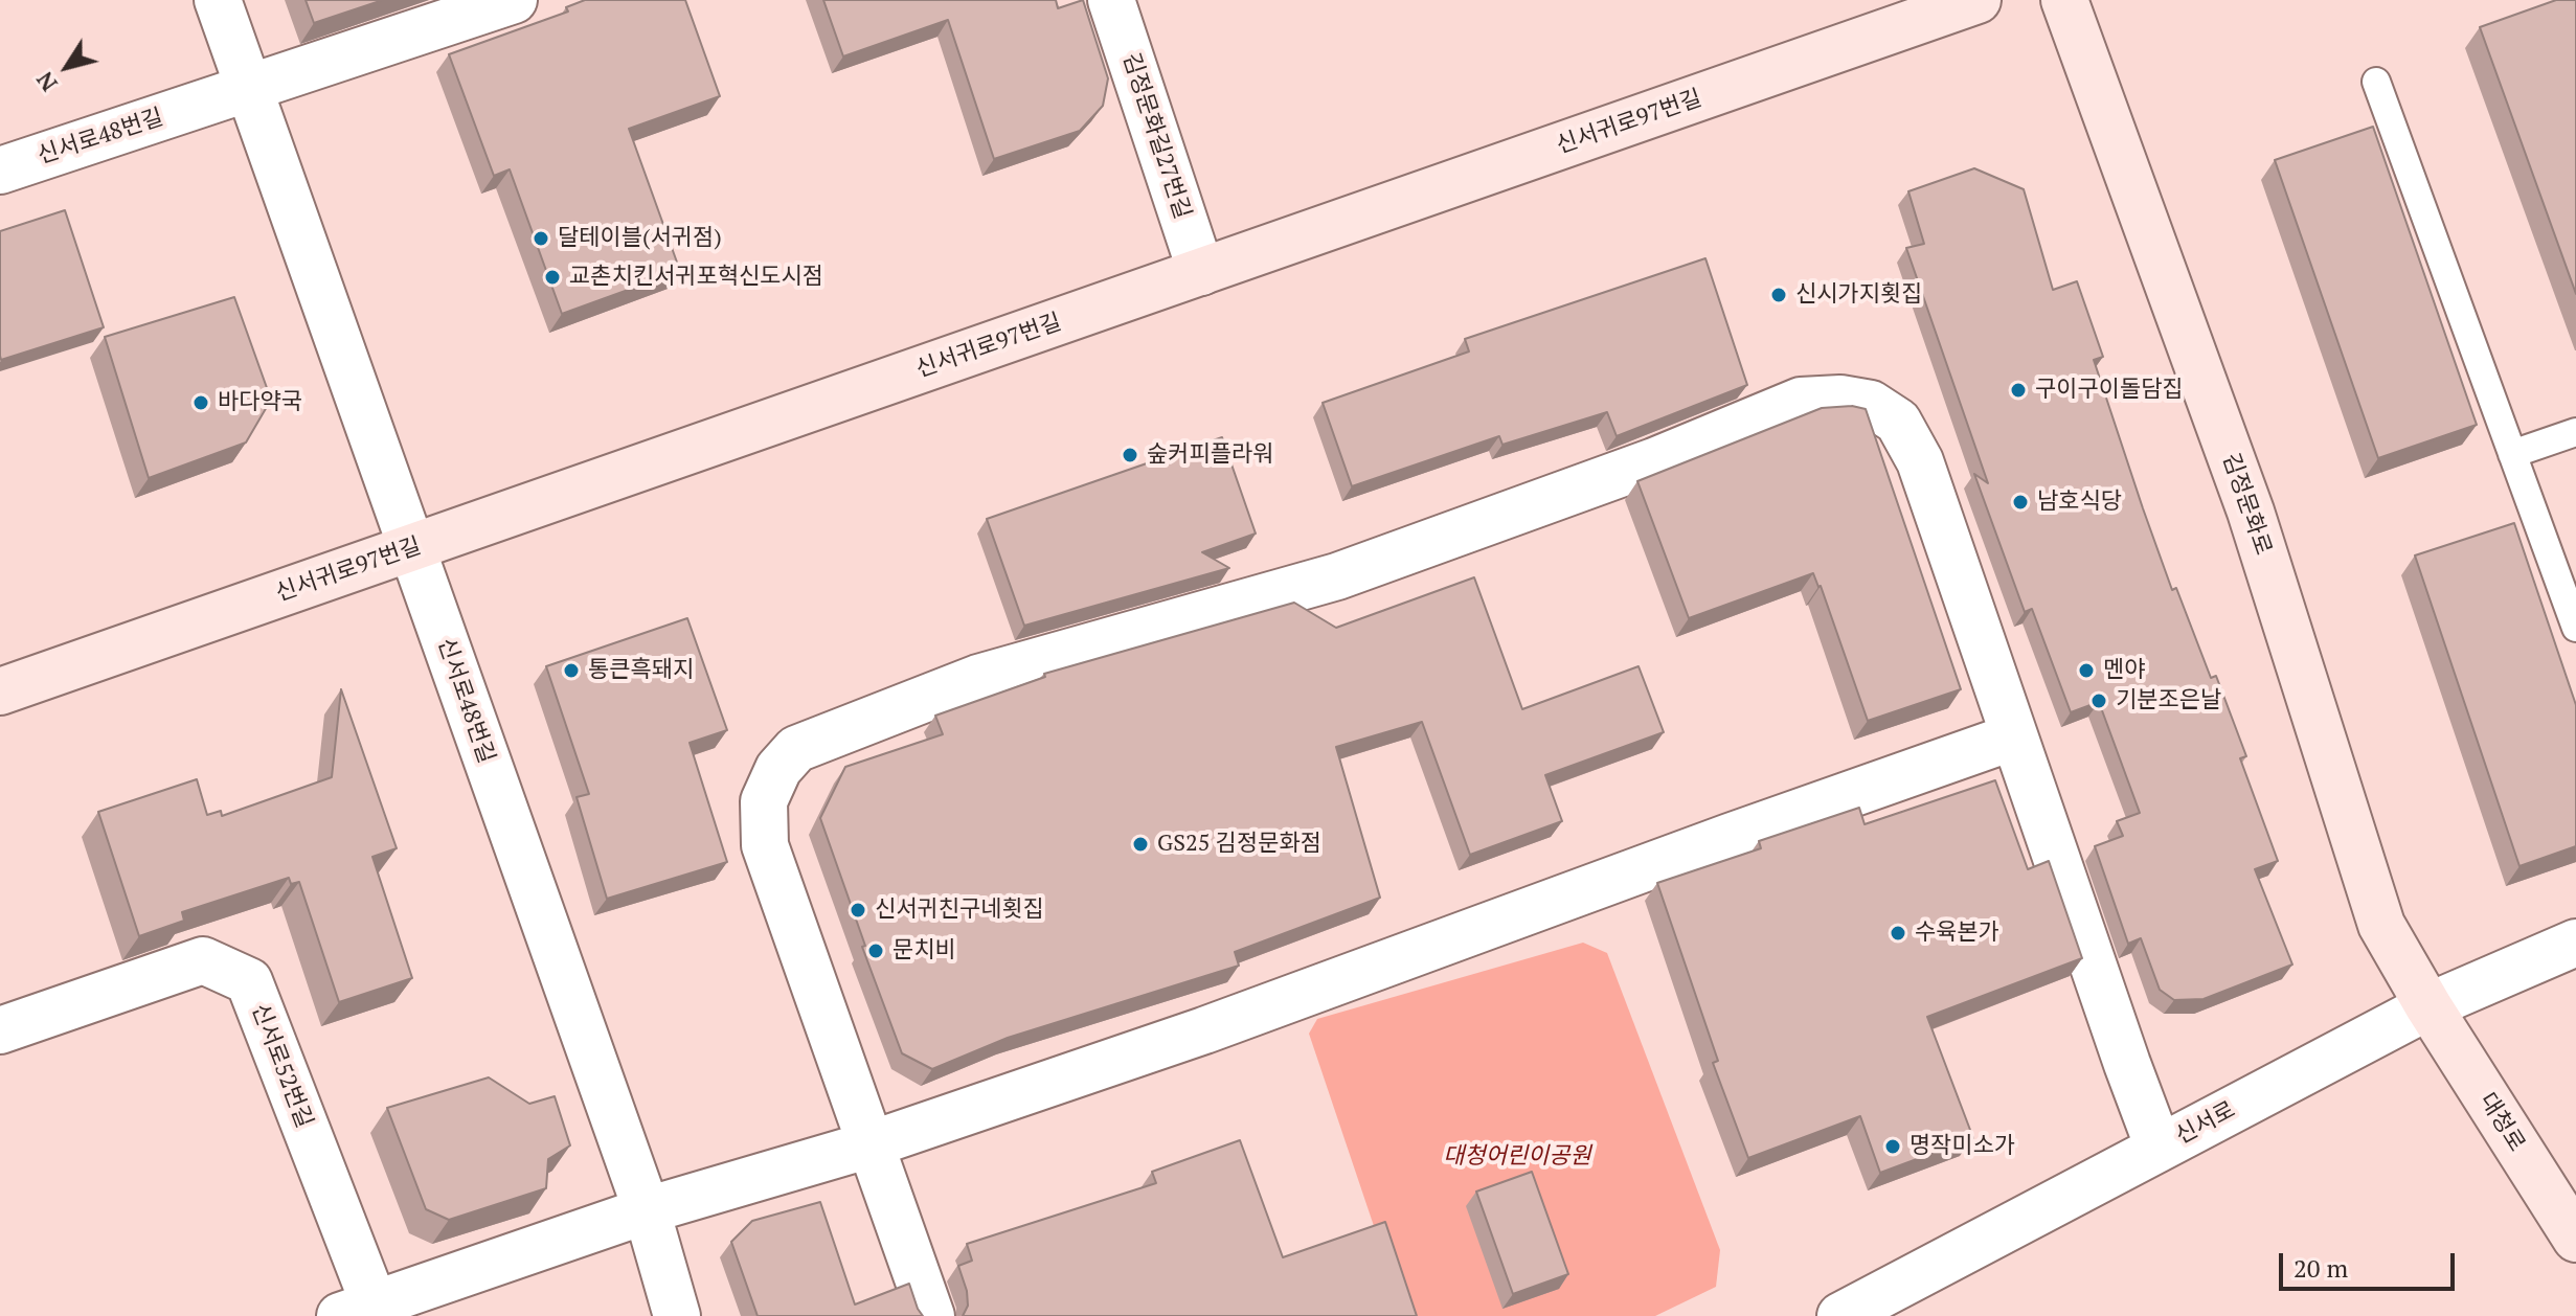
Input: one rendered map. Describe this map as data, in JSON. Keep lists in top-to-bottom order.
{
  "streets": {
    "street": [
      "신서귀로97번길",
      "김정문화길27번길",
      "신서로48번길",
      "김정문화로",
      "신서로52번길",
      "대청로",
      "신서로"
    ]
  },
  "crossings": [
    ["신서귀로97번길", "김정문화길27번길"],
    ["신서귀로97번길", "신서로48번길"],
    ["김정문화로", "대청로"],
    ["김정문화로", "신서로"],
    ["대청로", "신서로"]
  ],
  "parks": ["대청어린이공원"],
  "places": [
    "달테이블(서귀점)",
    "교촌치킨서귀포혁신도시점",
    "신시가지횟집",
    "구이구이돌담집",
    "바다약국",
    "숲커피플라워",
    "남호식당",
    "통큰흑돼지",
    "멘야",
    "기분조은날",
    "GS25 김정문화점",
    "신서귀친구네횟집",
    "수육본가",
    "문치비",
    "명작미소가"
  ],
  "scale_bar": "20 m",
  "north": "bottom left"
}
